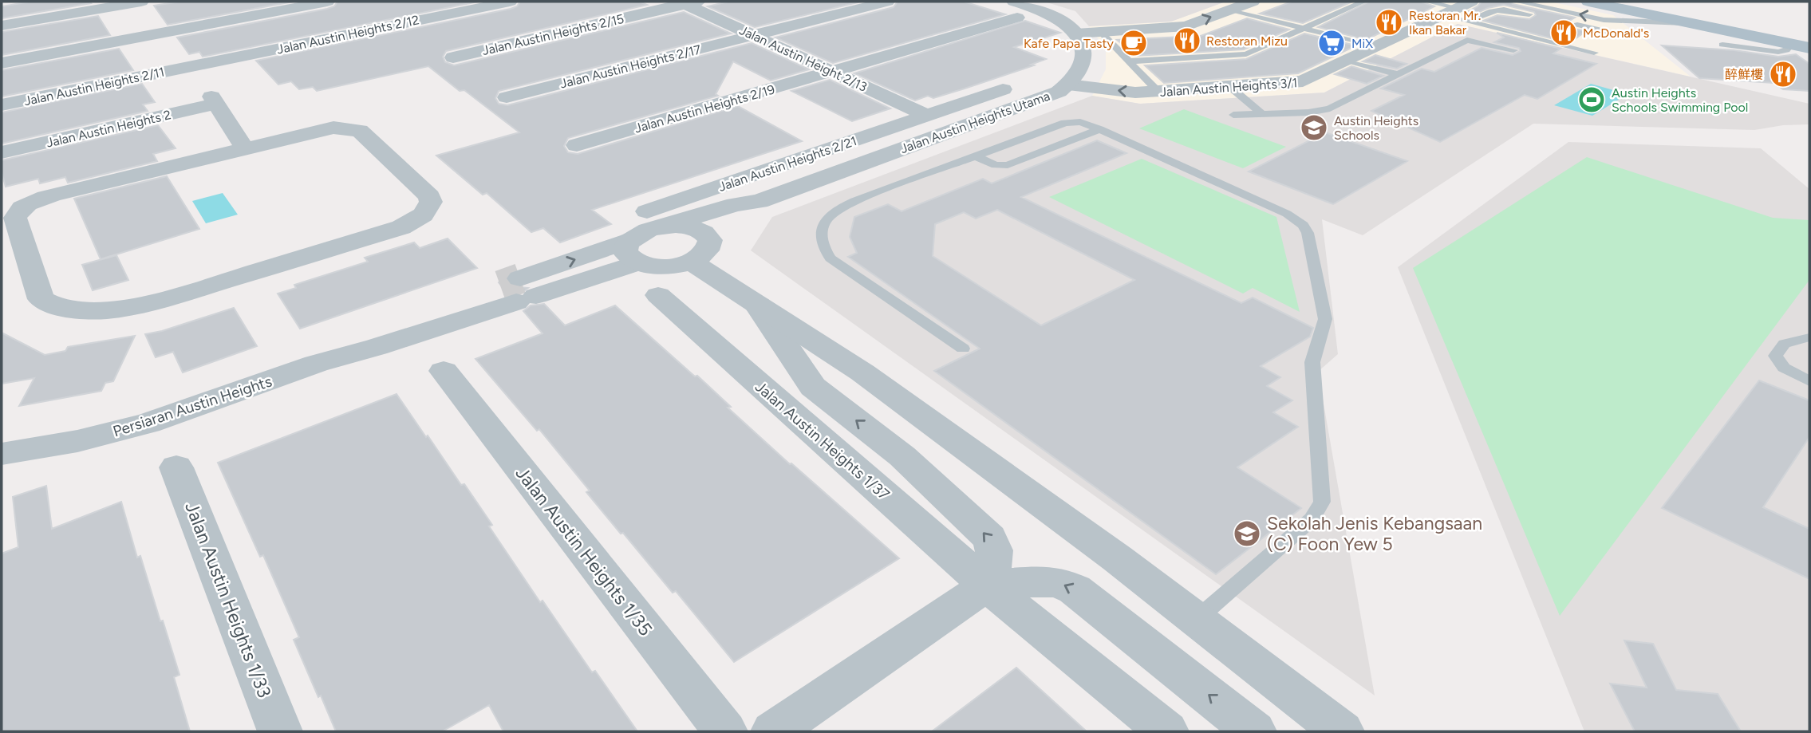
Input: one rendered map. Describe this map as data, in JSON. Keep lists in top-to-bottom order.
{
  "streets": {
    "street": [
      "Jalan Austin Heights 2/12",
      "Jalan Austin Heights 2/15",
      "Jalan Austin Height 2/13",
      "Jalan Austin Heights 2/17",
      "Jalan Austin Heights 2/11",
      "Jalan Austin Heights 3/1",
      "Jalan Austin Heights 2/19",
      "Jalan Austin Heights Utama",
      "Jalan Austin Heights 2",
      "Jalan Austin Heights 2/21",
      "Persiaran Austin Heights",
      "Jalan Austin Heights 1/37",
      "Jalan Austin Heights 1/35",
      "Jalan Austin Heights 1/33"
    ]
  },
  "crossings": [
    ["Jalan Austin Heights 2/12", "Jalan Austin Heights 2/11"],
    ["Jalan Austin Heights 2/15", "Jalan Austin Height 2/13"],
    ["Jalan Austin Height 2/13", "Jalan Austin Heights 2/17"],
    ["Jalan Austin Height 2/13", "Jalan Austin Heights 2/19"],
    ["Jalan Austin Height 2/13", "Jalan Austin Heights 2/21"],
    ["Jalan Austin Heights 3/1", "Jalan Austin Heights Utama"],
    ["Jalan Austin Heights Utama", "Jalan Austin Heights 2/21"],
    ["Jalan Austin Heights Utama", "Persiaran Austin Heights"],
    ["Jalan Austin Heights 2/21", "Persiaran Austin Heights"]
  ],
  "places": {
    "restaurant": [
      "Restoran Mr. Ikan Bakar",
      "McDonald's",
      "Restoran Mizu",
      "醉鮮樓"
    ],
    "cafe": ["Kafe Papa Tasty"],
    "supermarket": ["MiX"],
    "sports": ["Austin Heights Schools Swimming Pool"],
    "school or university": ["Austin Heights Schools", "Sekolah Jenis Kebangsaan (C) Foon Yew 5"]
  }
}
